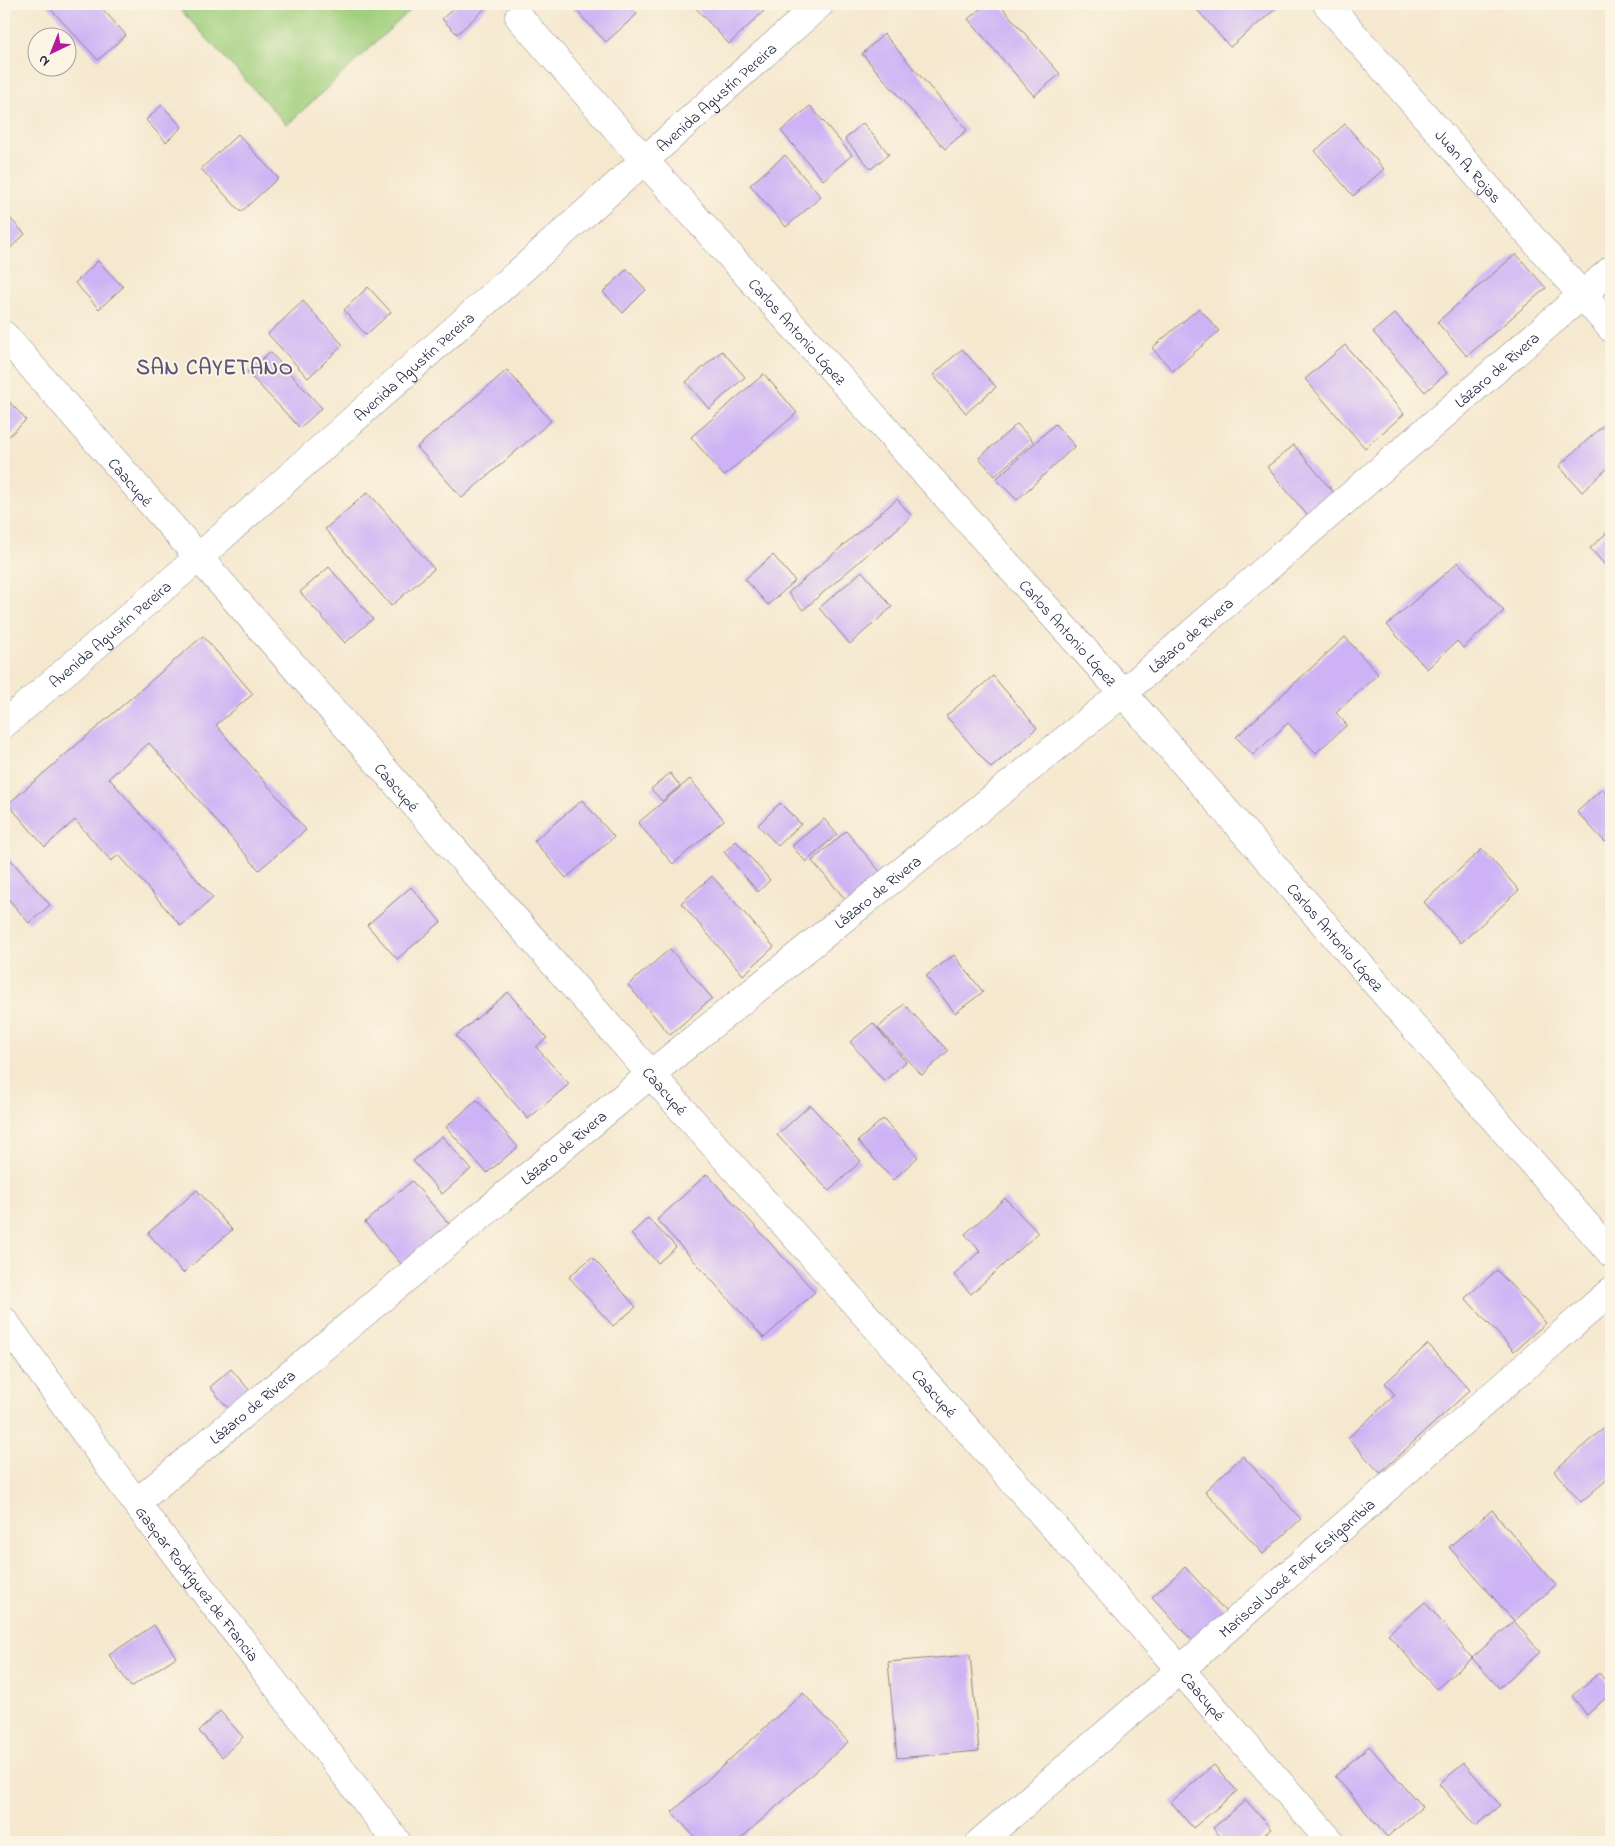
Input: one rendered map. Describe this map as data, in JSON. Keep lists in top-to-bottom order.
{
  "streets": {
    "street": [
      "Avenida Agustín Pereira",
      "Juan A. Rojas",
      "Carlos Antonio López",
      "Lázaro de Rivera",
      "Caacupé",
      "Mariscal José Felix Estigarribia",
      "Gaspar Rodríguez de Francia"
    ]
  },
  "crossings": [
    ["Avenida Agustín Pereira", "Carlos Antonio López"],
    ["Avenida Agustín Pereira", "Caacupé"],
    ["Juan A. Rojas", "Lázaro de Rivera"],
    ["Carlos Antonio López", "Lázaro de Rivera"],
    ["Lázaro de Rivera", "Caacupé"],
    ["Lázaro de Rivera", "Gaspar Rodríguez de Francia"],
    ["Caacupé", "Mariscal José Felix Estigarribia"]
  ],
  "districts": ["SAN CAYETANO"],
  "north": "bottom left"
}
